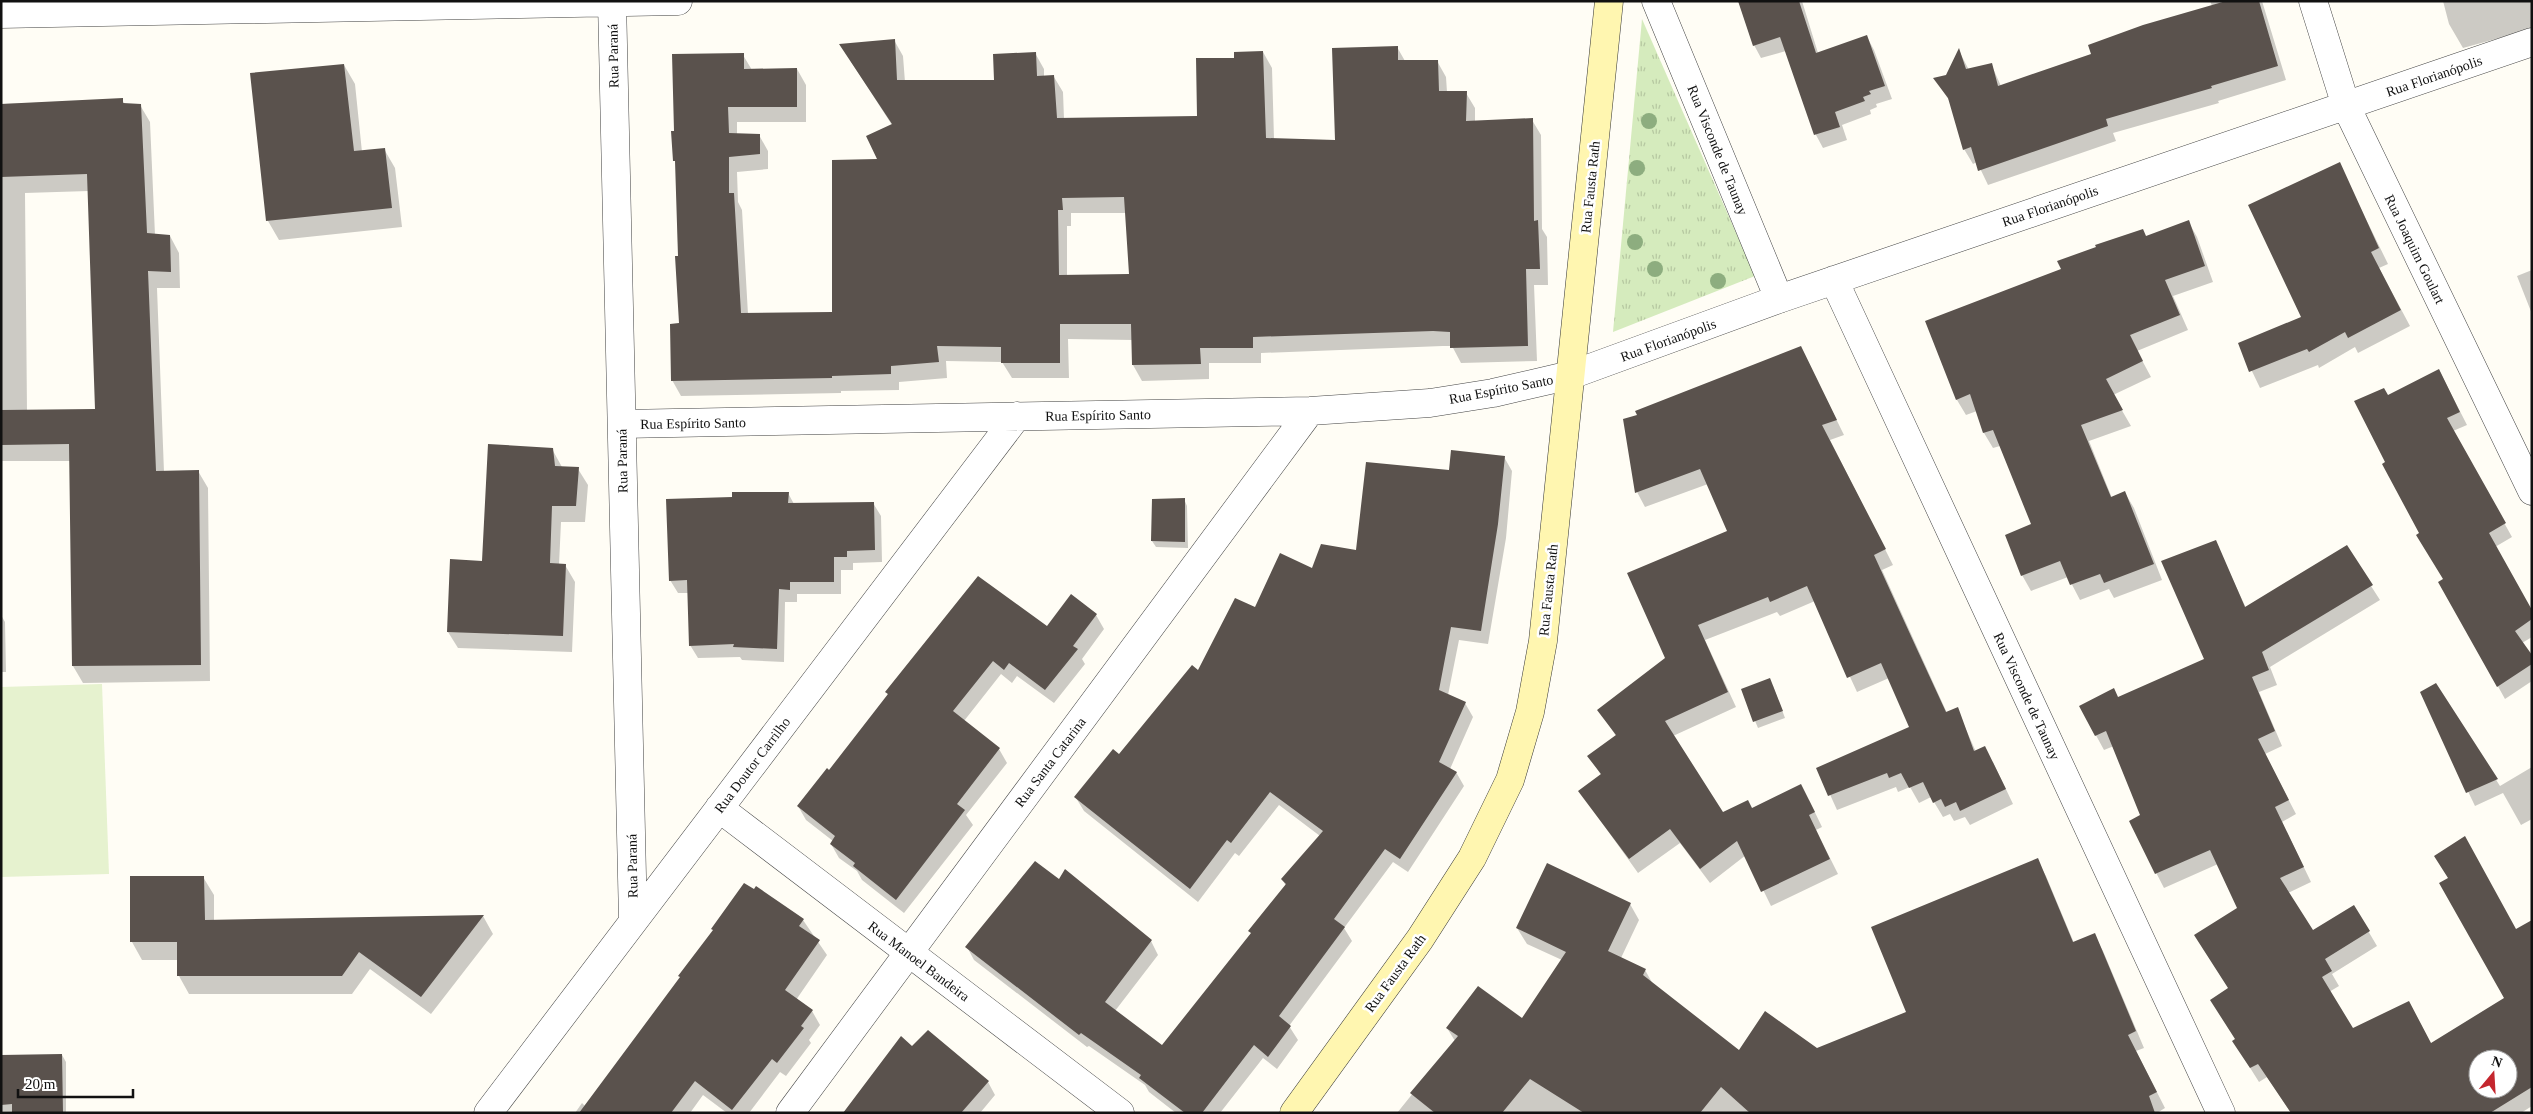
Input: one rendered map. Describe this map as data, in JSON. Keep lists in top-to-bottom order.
{
  "streets": {
    "street": [
      "Rua Paraná",
      "Rua Florianópolis",
      "Rua Visconde de Taunay",
      "Rua Fausta Rath",
      "Rua Joaquim Goulart",
      "Rua Espírito Santo",
      "Rua Santa Catarina",
      "Rua Doutor Carrilho",
      "Rua Manoel Bandeira"
    ]
  },
  "crossings": [
    ["Rua Paraná", "Rua Espírito Santo"],
    ["Rua Paraná", "Rua Doutor Carrilho"],
    ["Rua Florianópolis", "Rua Visconde de Taunay"],
    ["Rua Florianópolis", "Rua Fausta Rath"],
    ["Rua Florianópolis", "Rua Joaquim Goulart"],
    ["Rua Florianópolis", "Rua Espírito Santo"],
    ["Rua Fausta Rath", "Rua Espírito Santo"],
    ["Rua Espírito Santo", "Rua Santa Catarina"],
    ["Rua Espírito Santo", "Rua Doutor Carrilho"],
    ["Rua Santa Catarina", "Rua Manoel Bandeira"],
    ["Rua Doutor Carrilho", "Rua Manoel Bandeira"]
  ],
  "scale_bar": "20 m",
  "north": "top"
}
